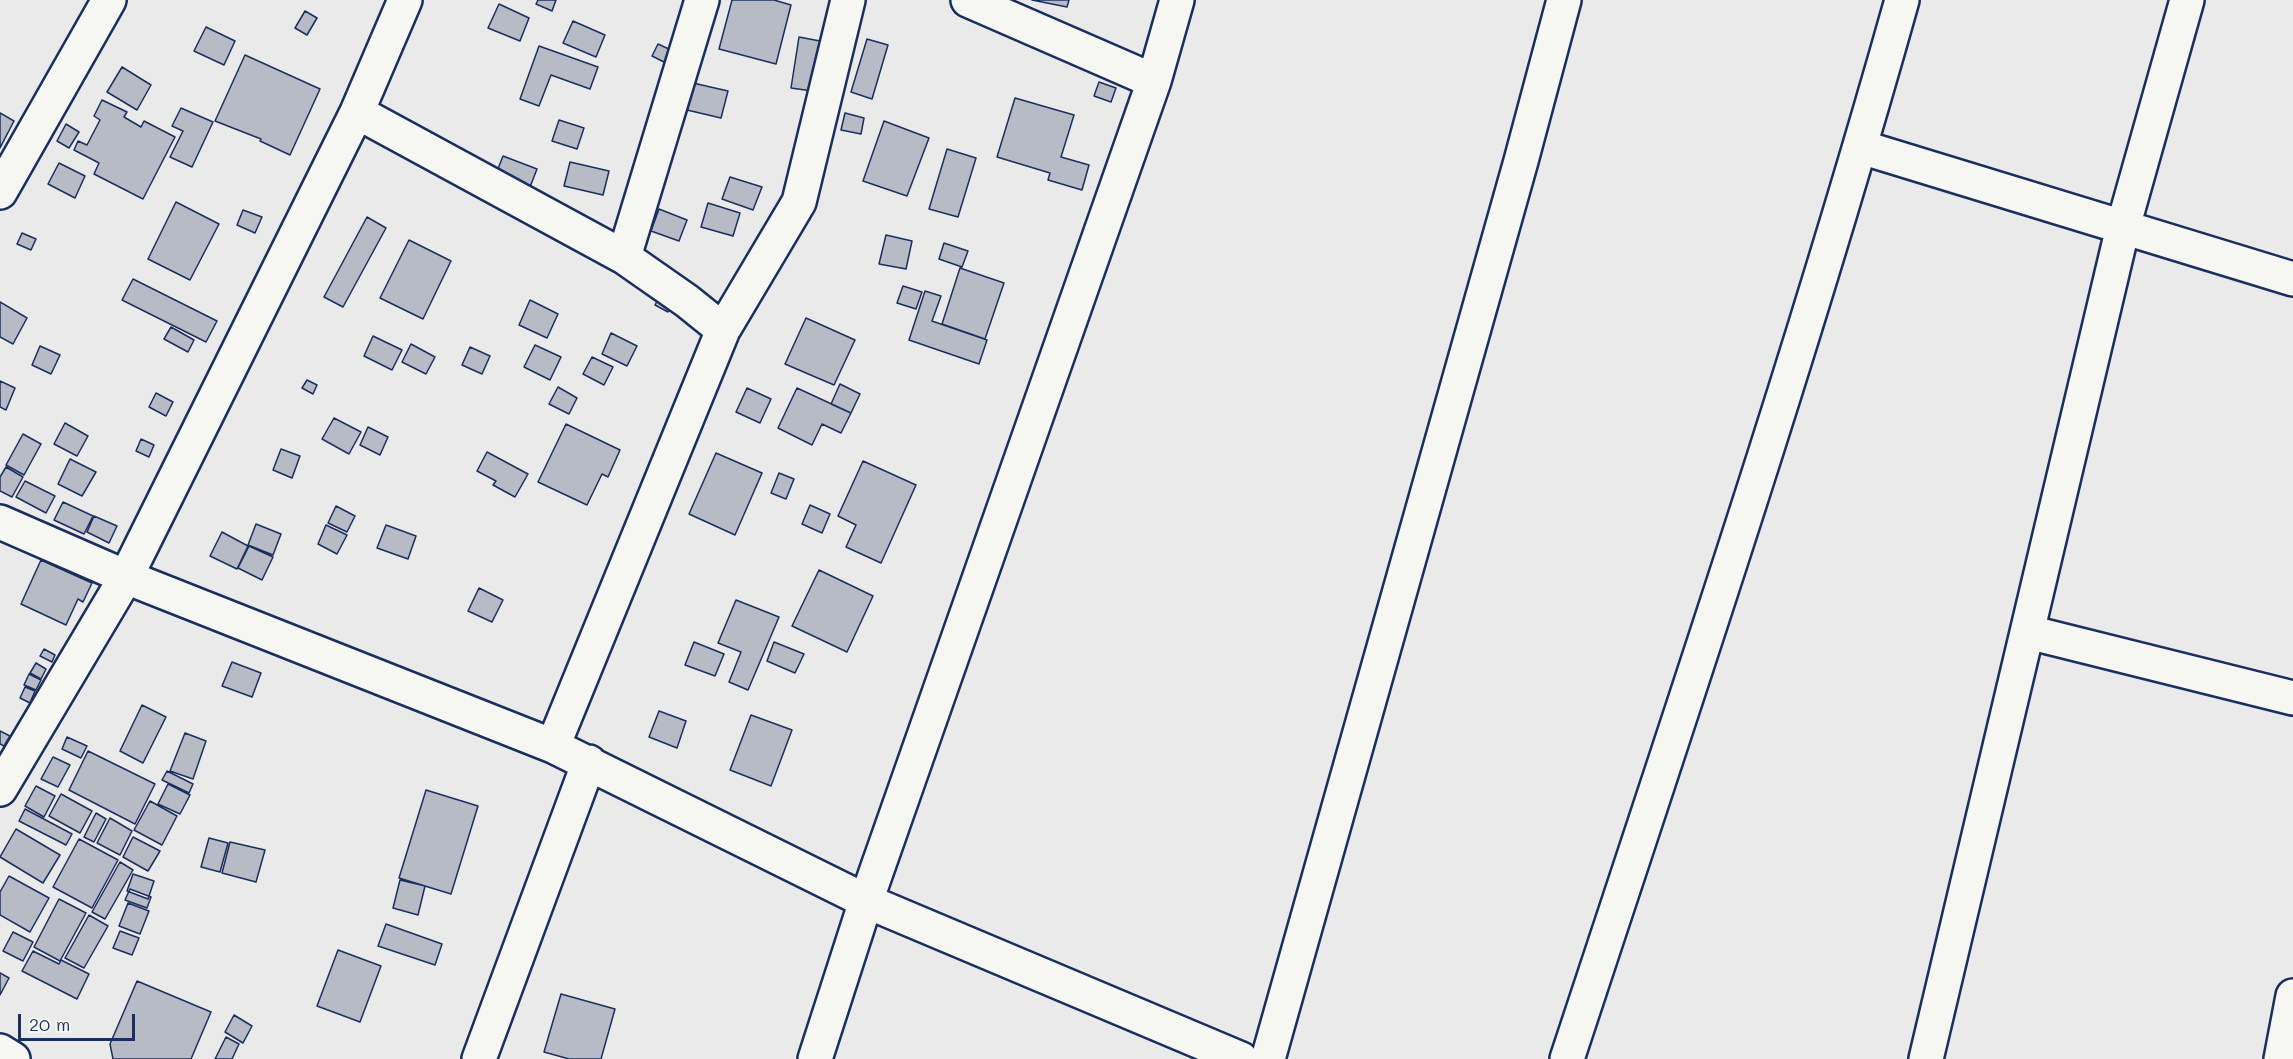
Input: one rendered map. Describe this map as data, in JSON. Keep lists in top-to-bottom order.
{
  "scale_bar": "20 m"
}
